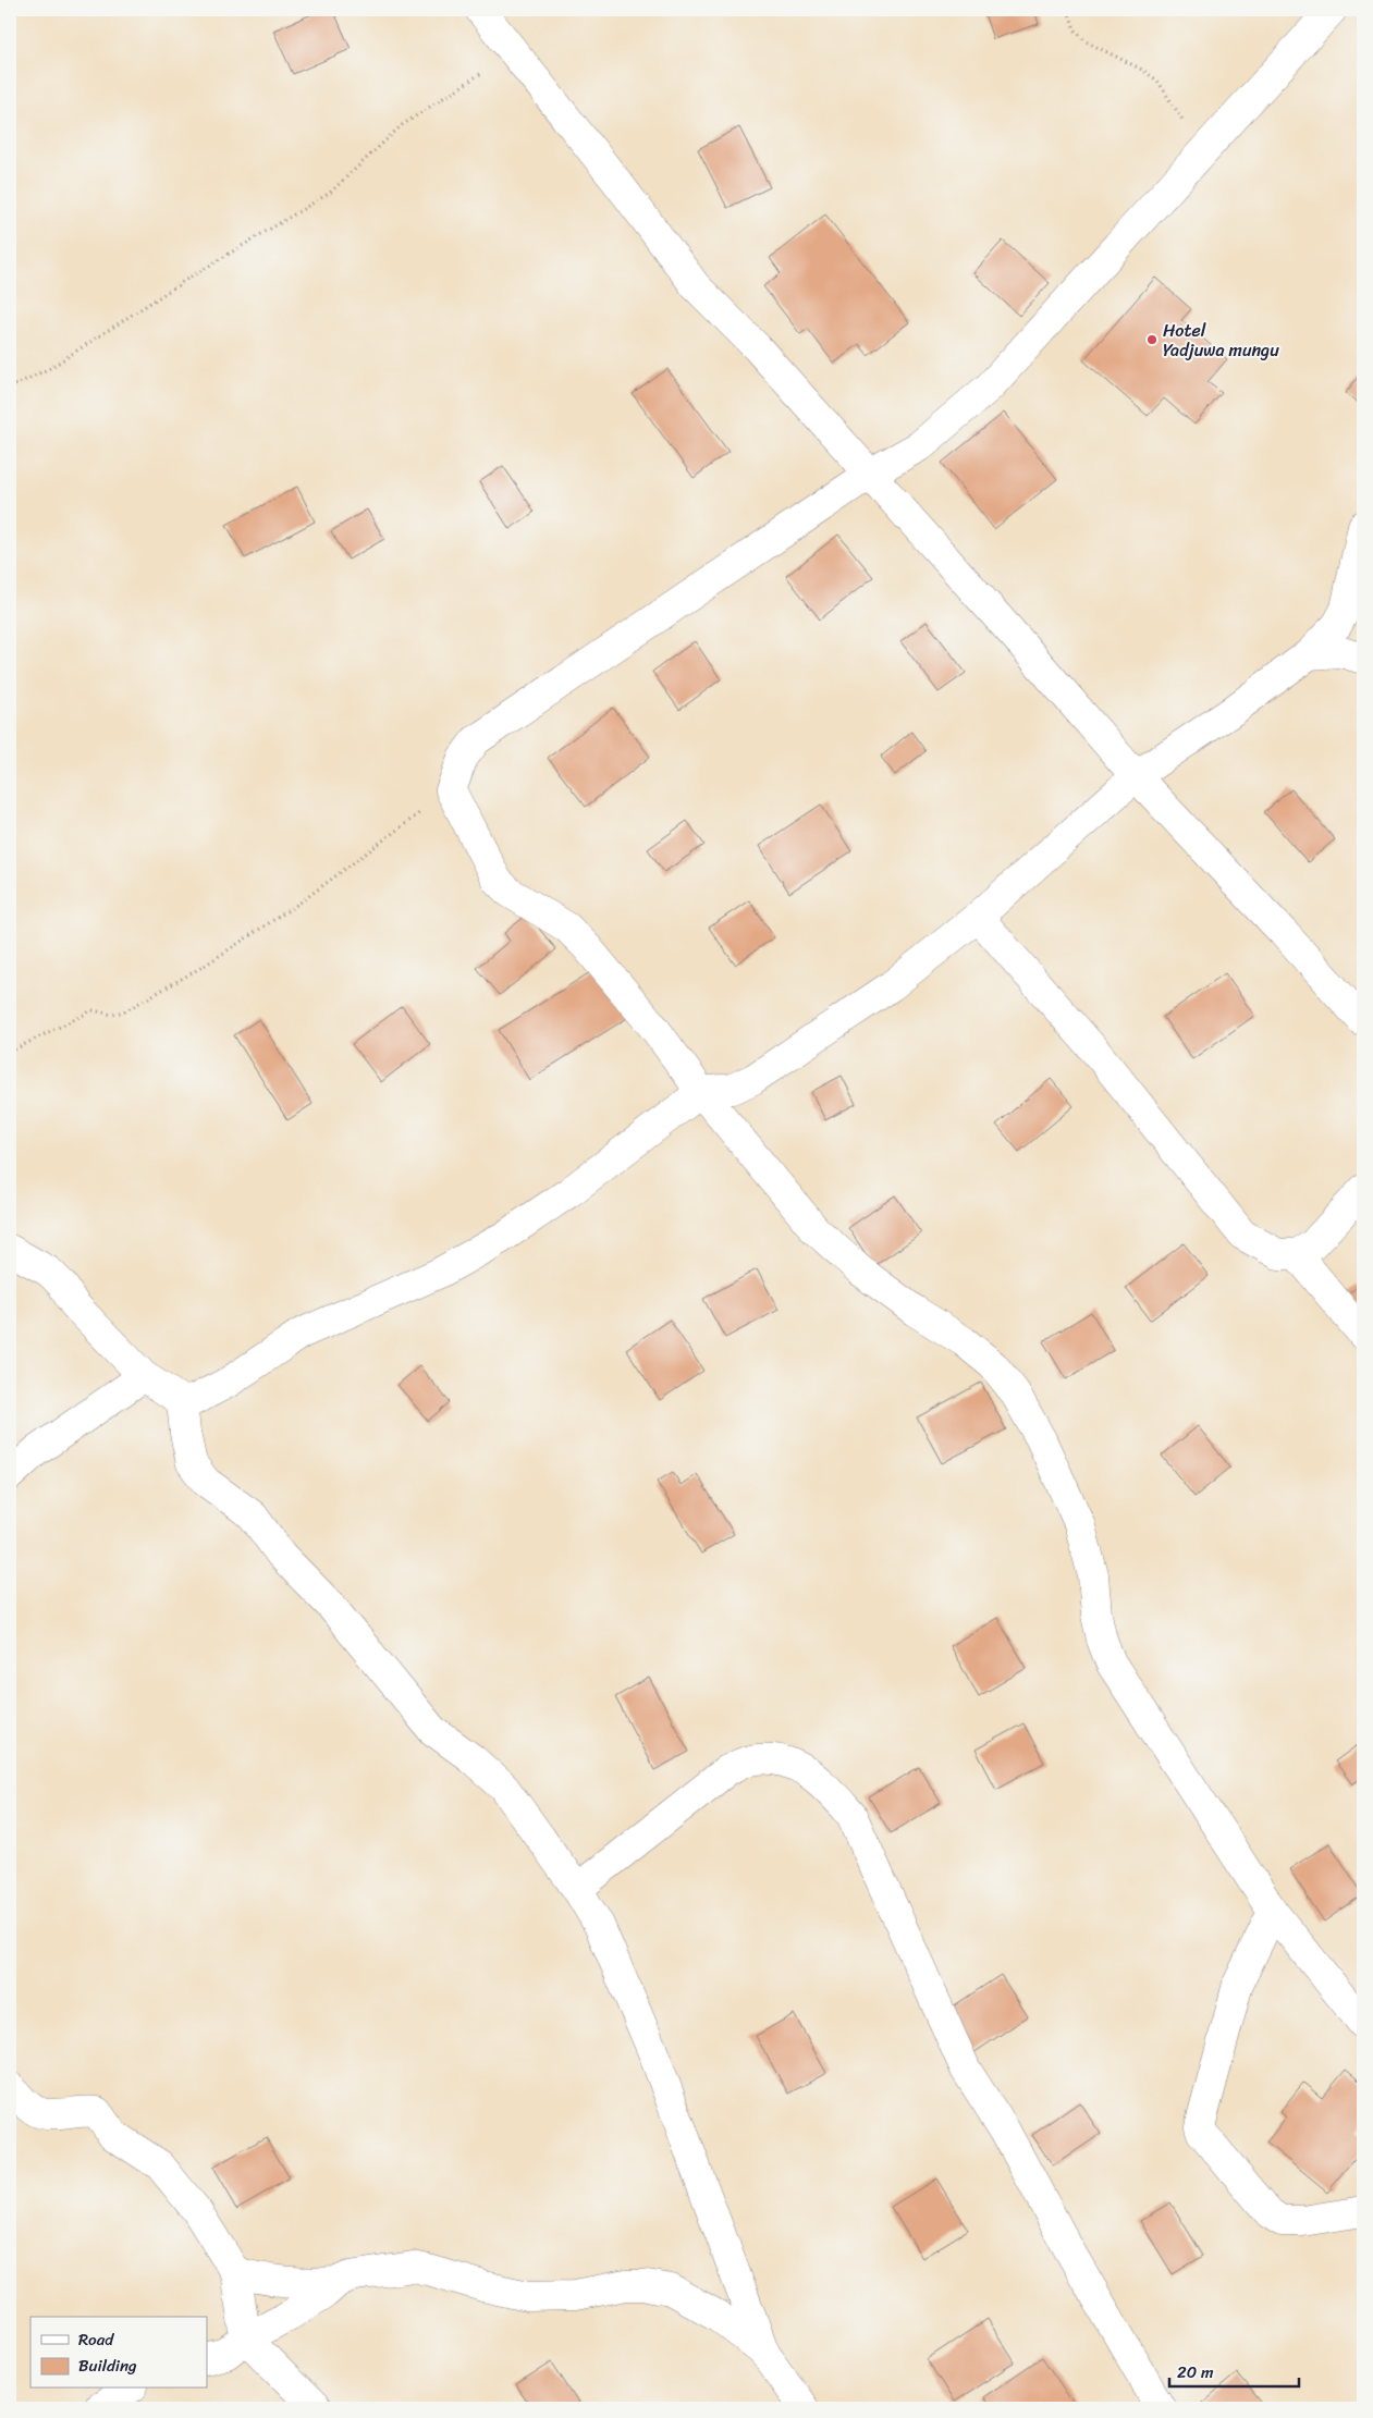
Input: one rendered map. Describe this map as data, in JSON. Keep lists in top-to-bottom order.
{
  "places": ["Hotel Yadjuwa mungu"],
  "legend": ["Road", "Building"],
  "scale_bar": "20 m"
}
